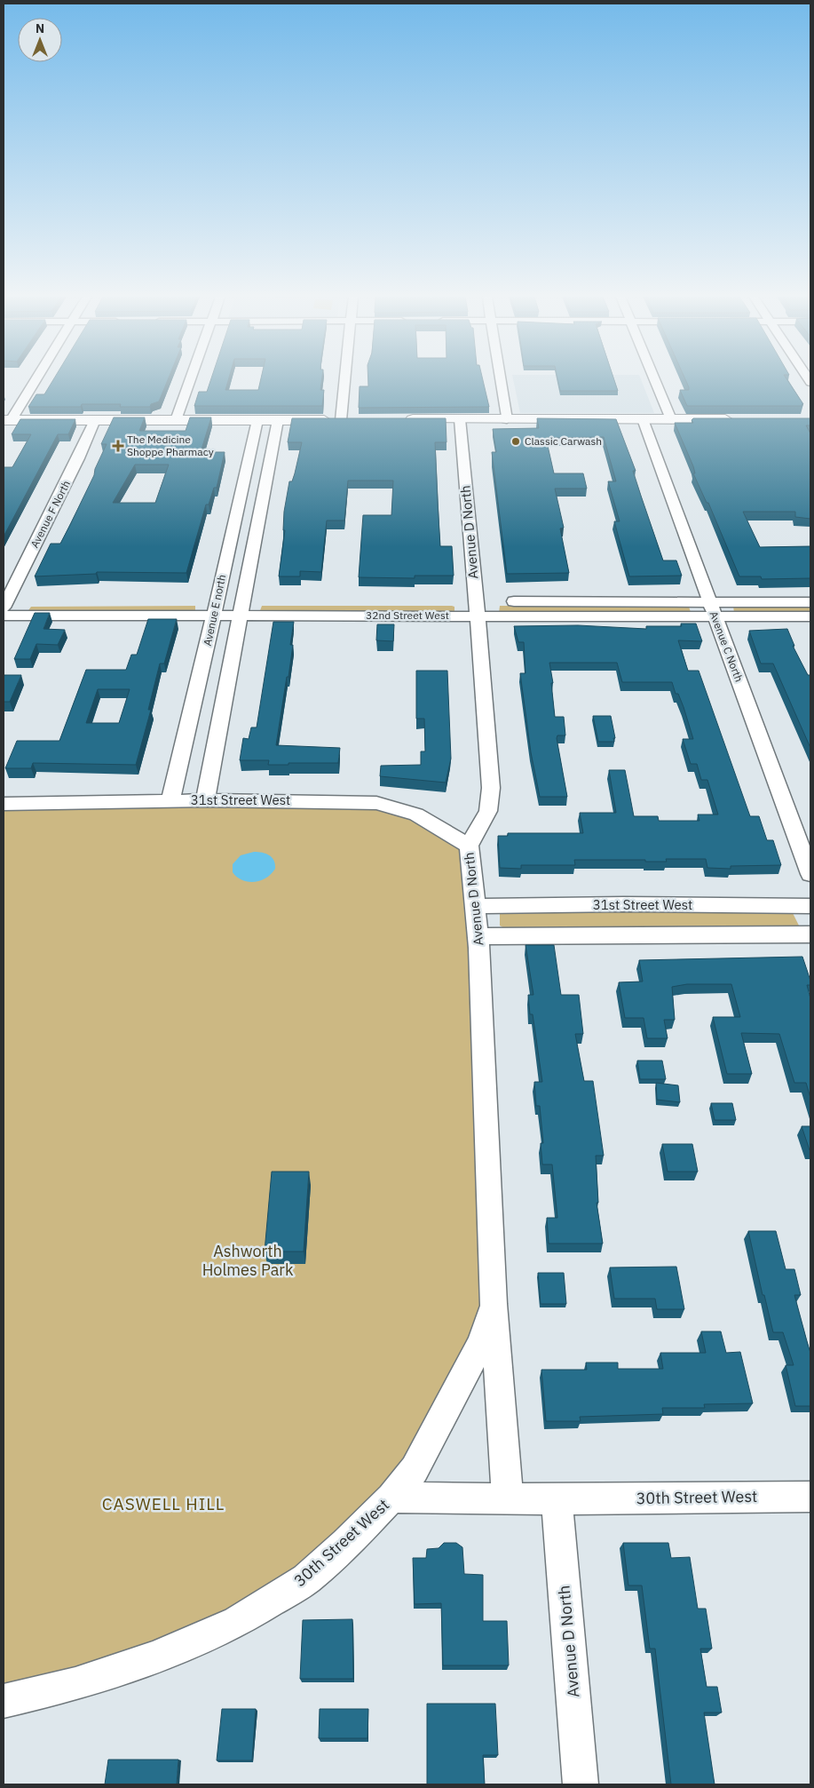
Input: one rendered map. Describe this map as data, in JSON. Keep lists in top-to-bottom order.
{
  "streets": {
    "street": [
      "Avenue F North",
      "Avenue D North",
      "Avenue E north",
      "32nd Street West",
      "Avenue C North",
      "31st Street West",
      "30th Street West"
    ]
  },
  "crossings": [
    ["Avenue F North", "32nd Street West"],
    ["Avenue D North", "32nd Street West"],
    ["Avenue D North", "31st Street West"],
    ["Avenue D North", "30th Street West"],
    ["Avenue E north", "32nd Street West"],
    ["Avenue E north", "31st Street West"],
    ["32nd Street West", "Avenue C North"]
  ],
  "districts": ["CASWELL HILL"],
  "parks": ["Ashworth Holmes Park"],
  "places": {
    "other": ["Classic Carwash"],
    "health": ["The Medicine Shoppe Pharmacy"]
  },
  "north": "top"
}
